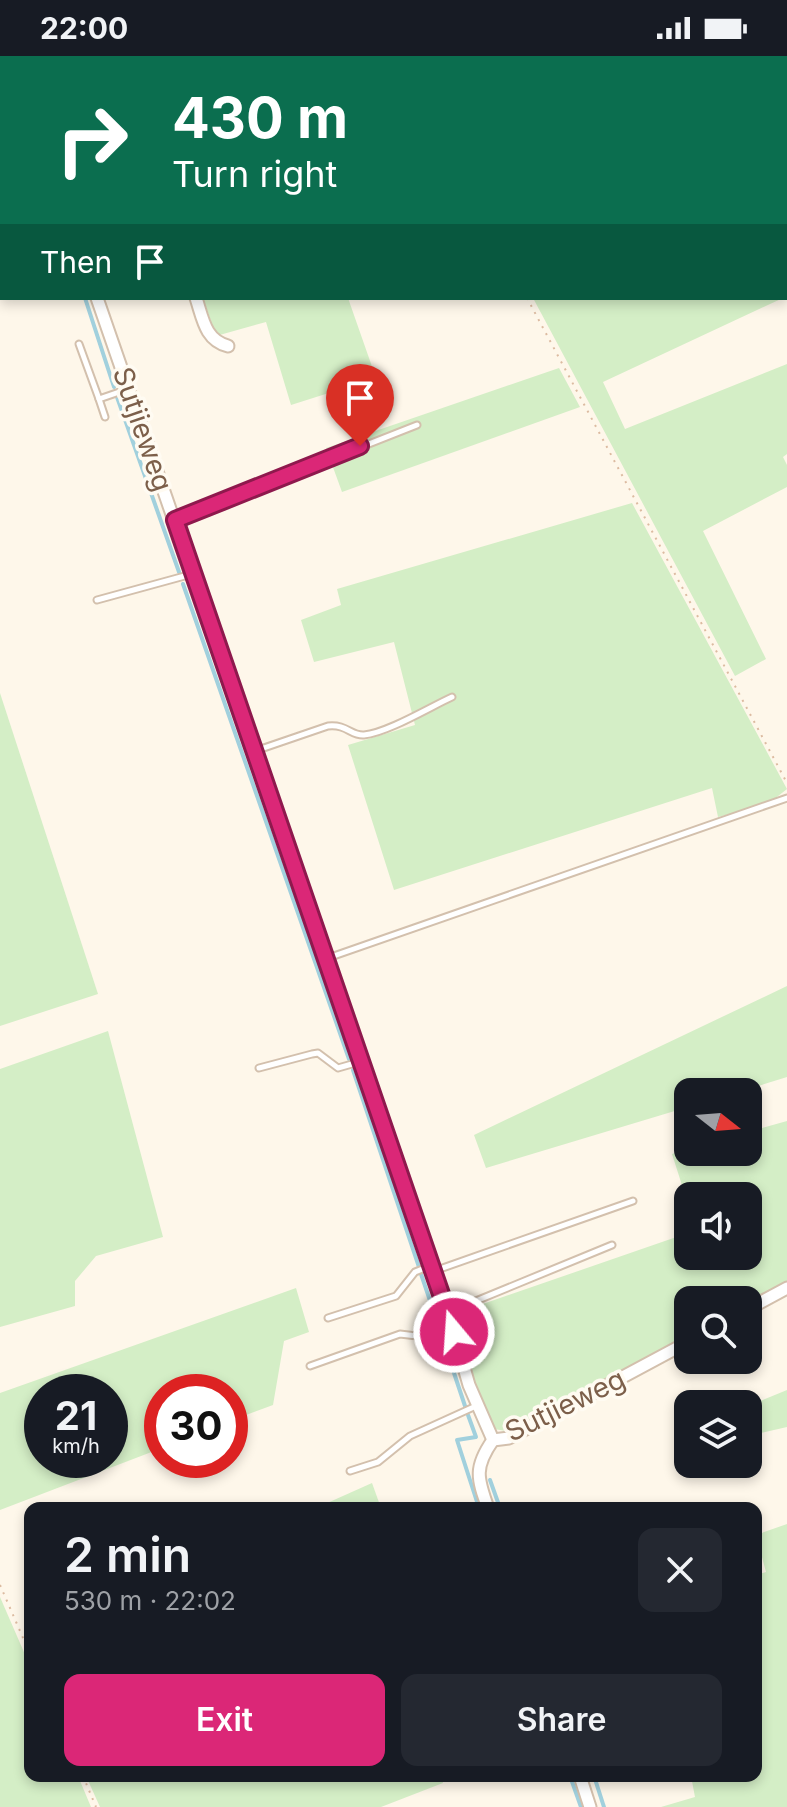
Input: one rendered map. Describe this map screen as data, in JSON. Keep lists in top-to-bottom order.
{
  "streets": {
    "street": ["Sutjieweg"]
  },
  "north": "right",
  "page": {
    "status": "22:00",
    "turn": ["430 m", "Turn right"],
    "then": "Then",
    "speed": "21 km/h",
    "limit": "30",
    "heading": ["2 min", "530 m · 22:02"],
    "buttons": ["Exit", "Share"]
  }
}
